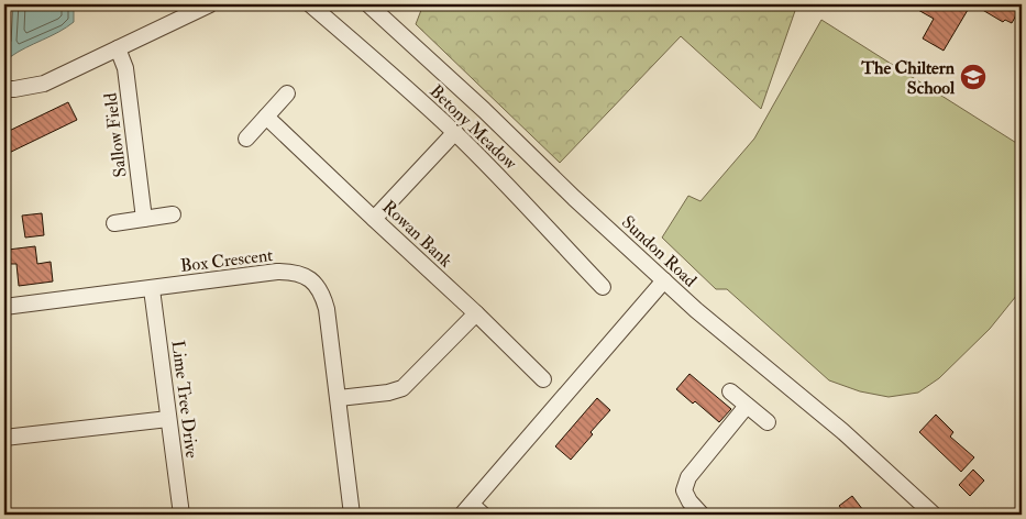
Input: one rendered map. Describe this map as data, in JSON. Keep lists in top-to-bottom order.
{
  "streets": {
    "street": [
      "Betony Meadow",
      "Sallow Field",
      "Rowan Bank",
      "Sundon Road",
      "Box Crescent",
      "Lime Tree Drive"
    ]
  },
  "crossings": [
    ["Box Crescent", "Lime Tree Drive"]
  ],
  "places": {
    "school or university": ["The Chiltern School"]
  }
}
